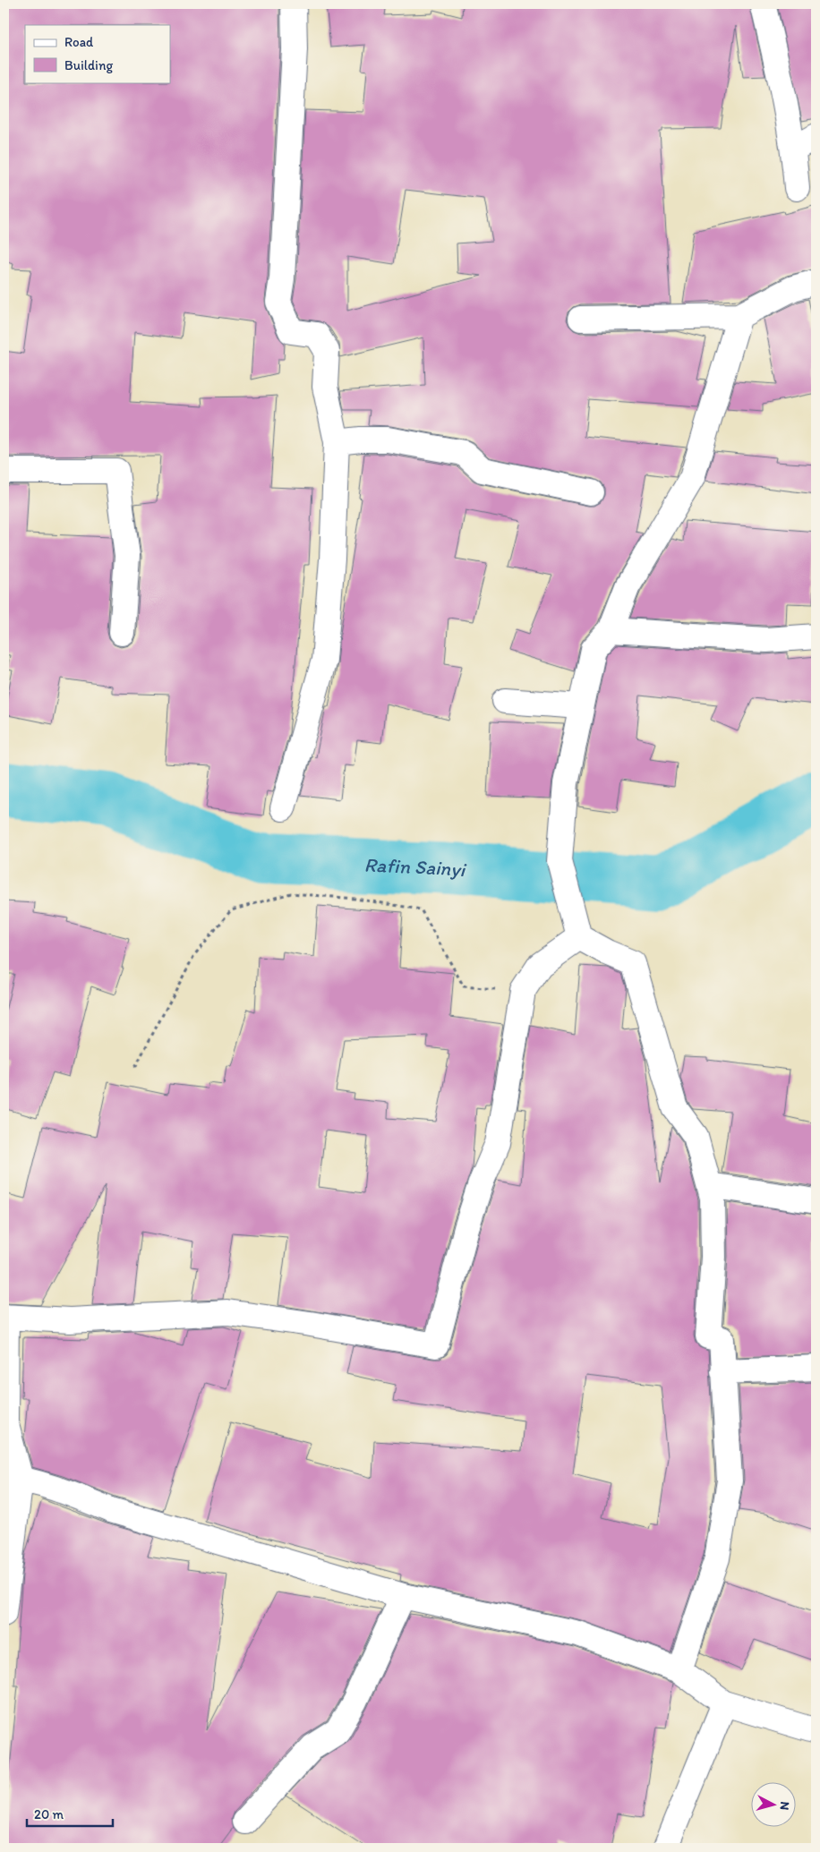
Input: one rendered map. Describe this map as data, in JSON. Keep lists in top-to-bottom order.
{
  "water": ["Rafin Sainyi"],
  "legend": ["Road", "Building"],
  "scale_bar": "20 m",
  "north": "right"
}
